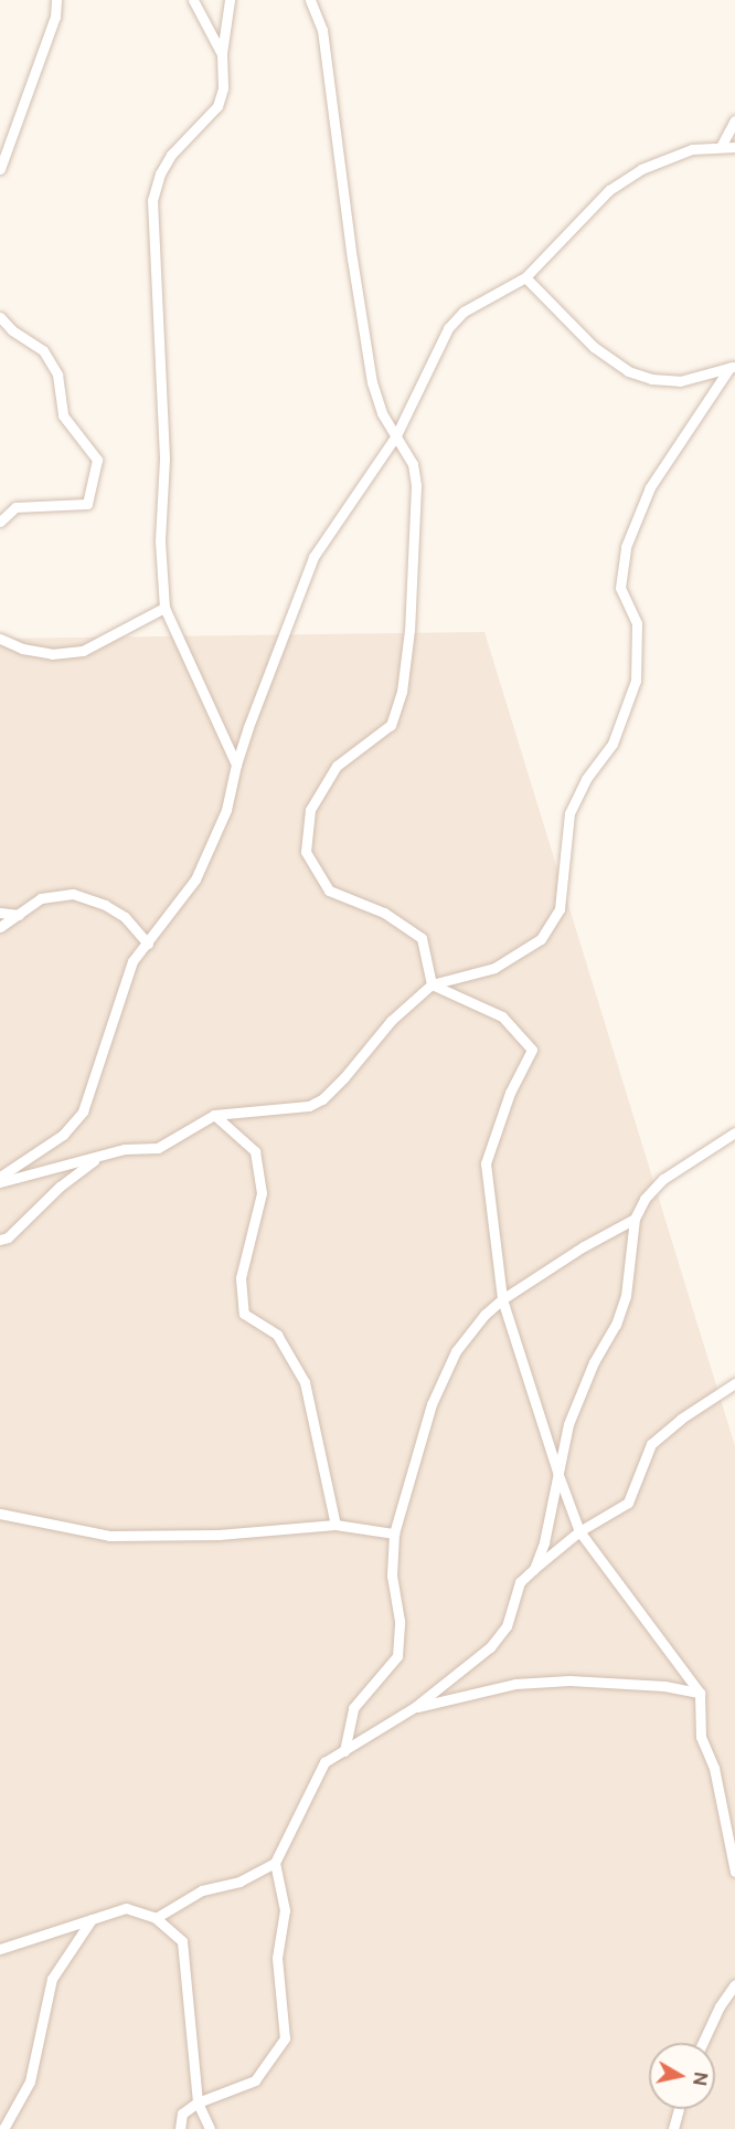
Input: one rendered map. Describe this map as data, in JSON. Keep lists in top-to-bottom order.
{
  "north": "right"
}
